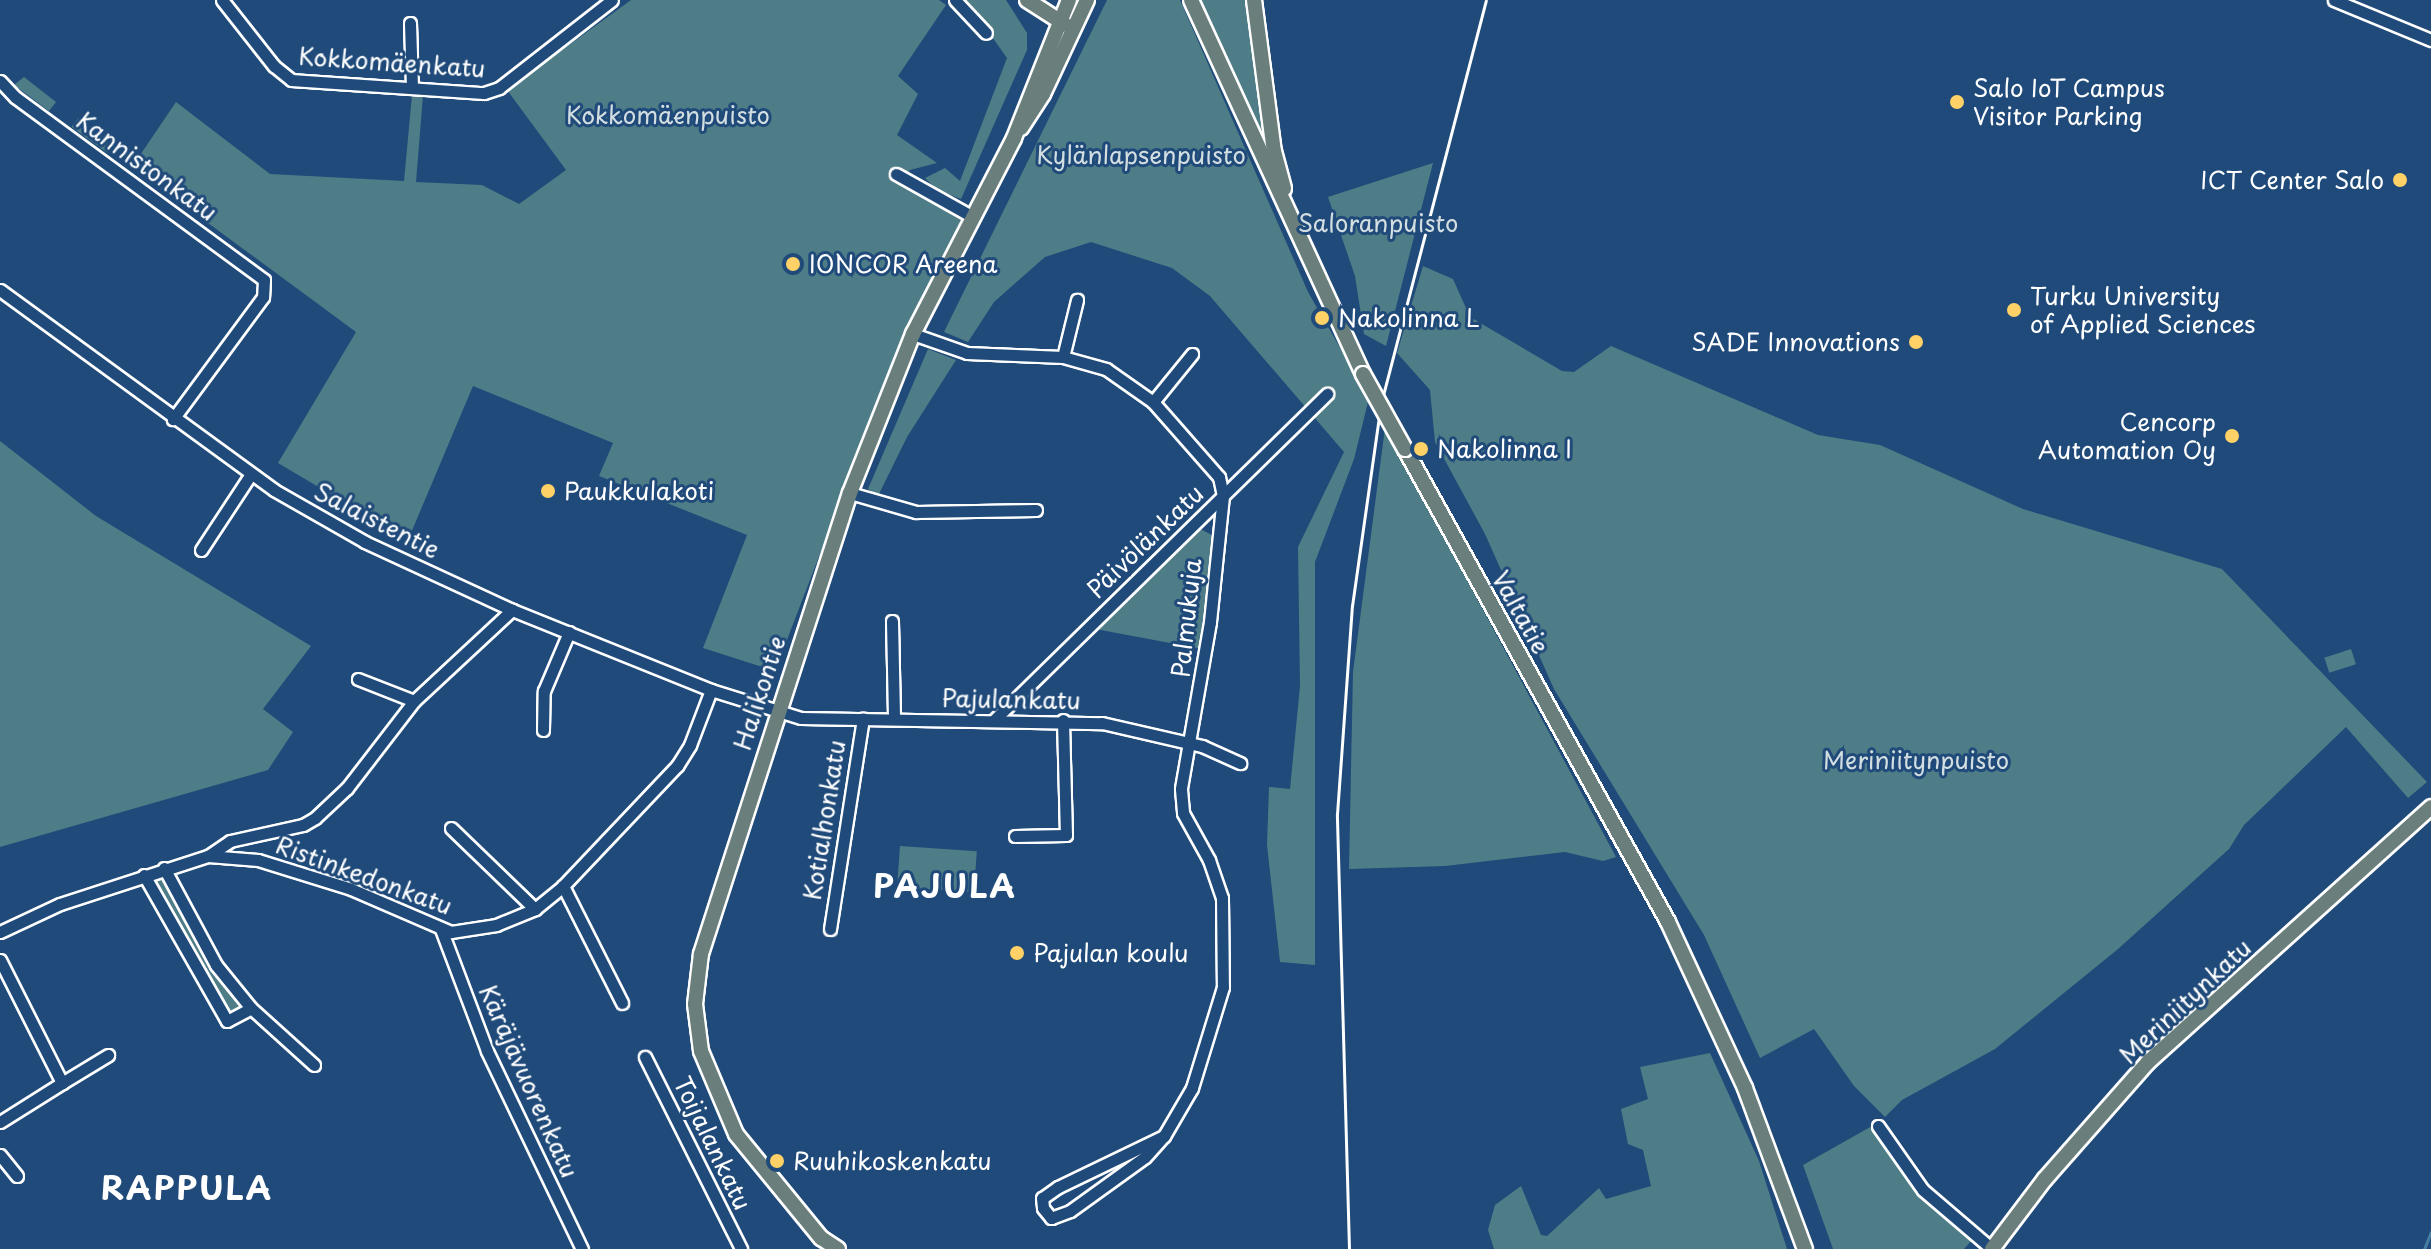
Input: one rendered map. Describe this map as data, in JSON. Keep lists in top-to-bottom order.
{
  "streets": {
    "main road": ["Valtatie", "Halikontie", "Meriniitynkatu"],
    "street": [
      "Kokkomäenkatu",
      "Kannistonkatu",
      "Salaistentie",
      "Päivölänkatu",
      "Palmukuja",
      "Pajulankatu",
      "Kotialhonkatu",
      "Ristinkedonkatu",
      "Käräjävuorenkatu",
      "Toijalankatu"
    ]
  },
  "crossings": [
    ["Kannistonkatu", "Salaistentie"],
    ["Salaistentie", "Halikontie"],
    ["Salaistentie", "Pajulankatu"],
    ["Salaistentie", "Ristinkedonkatu"],
    ["Päivölänkatu", "Palmukuja"],
    ["Päivölänkatu", "Pajulankatu"],
    ["Palmukuja", "Pajulankatu"],
    ["Halikontie", "Pajulankatu"],
    ["Pajulankatu", "Kotialhonkatu"],
    ["Ristinkedonkatu", "Käräjävuorenkatu"]
  ],
  "districts": ["PAJULA", "RAPPULA"],
  "parks": [
    "Kokkomäenpuisto",
    "Kylänlapsenpuisto",
    "Saloranpuisto",
    "Meriniitynpuisto"
  ],
  "places": [
    "Salo IoT Campus Visitor Parking",
    "ICT Center Salo",
    "IONCOR Areena",
    "Turku University of Applied Sciences",
    "Nakolinna L",
    "SADE Innovations",
    "Cencorp Automation Oy",
    "Nakolinna I",
    "Paukkulakoti",
    "Pajulan koulu",
    "Ruuhikoskenkatu"
  ]
}
